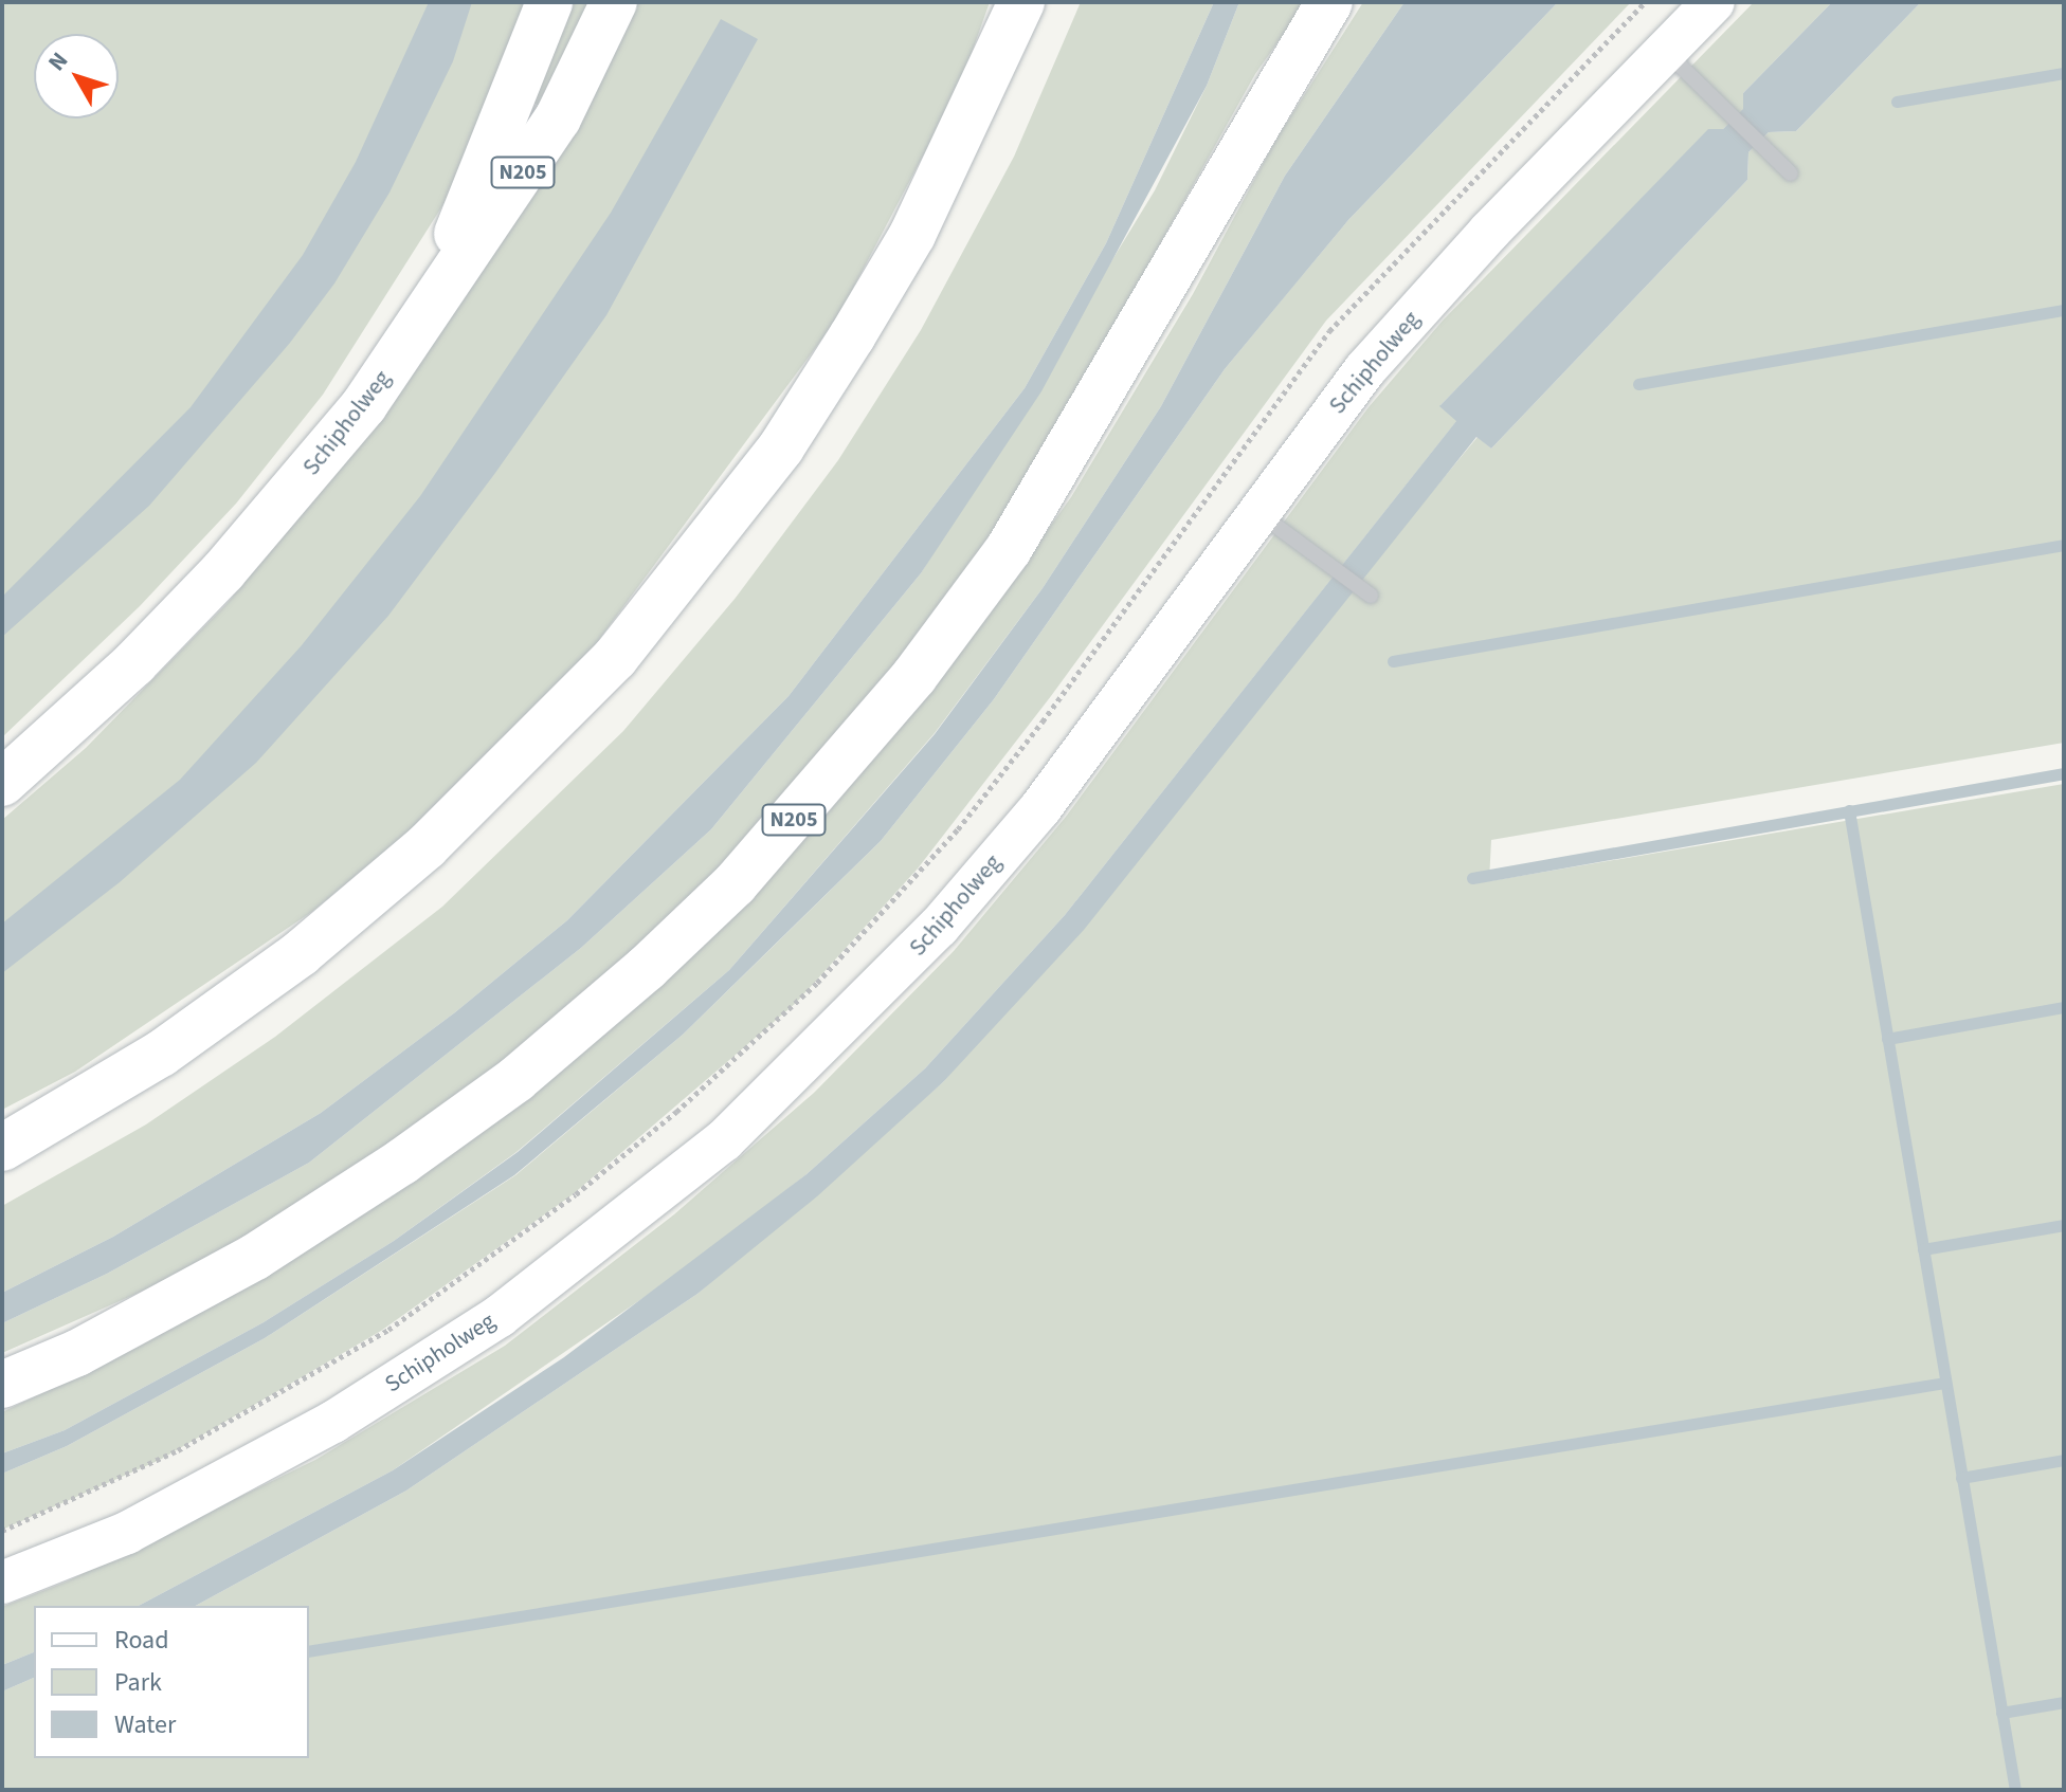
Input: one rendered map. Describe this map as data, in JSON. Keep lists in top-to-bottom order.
{
  "streets": {
    "highway": ["N205", "Schipholweg"]
  },
  "crossings": [
    ["N205", "Schipholweg"]
  ],
  "legend": ["Road", "Park", "Water"],
  "north": "top left"
}
